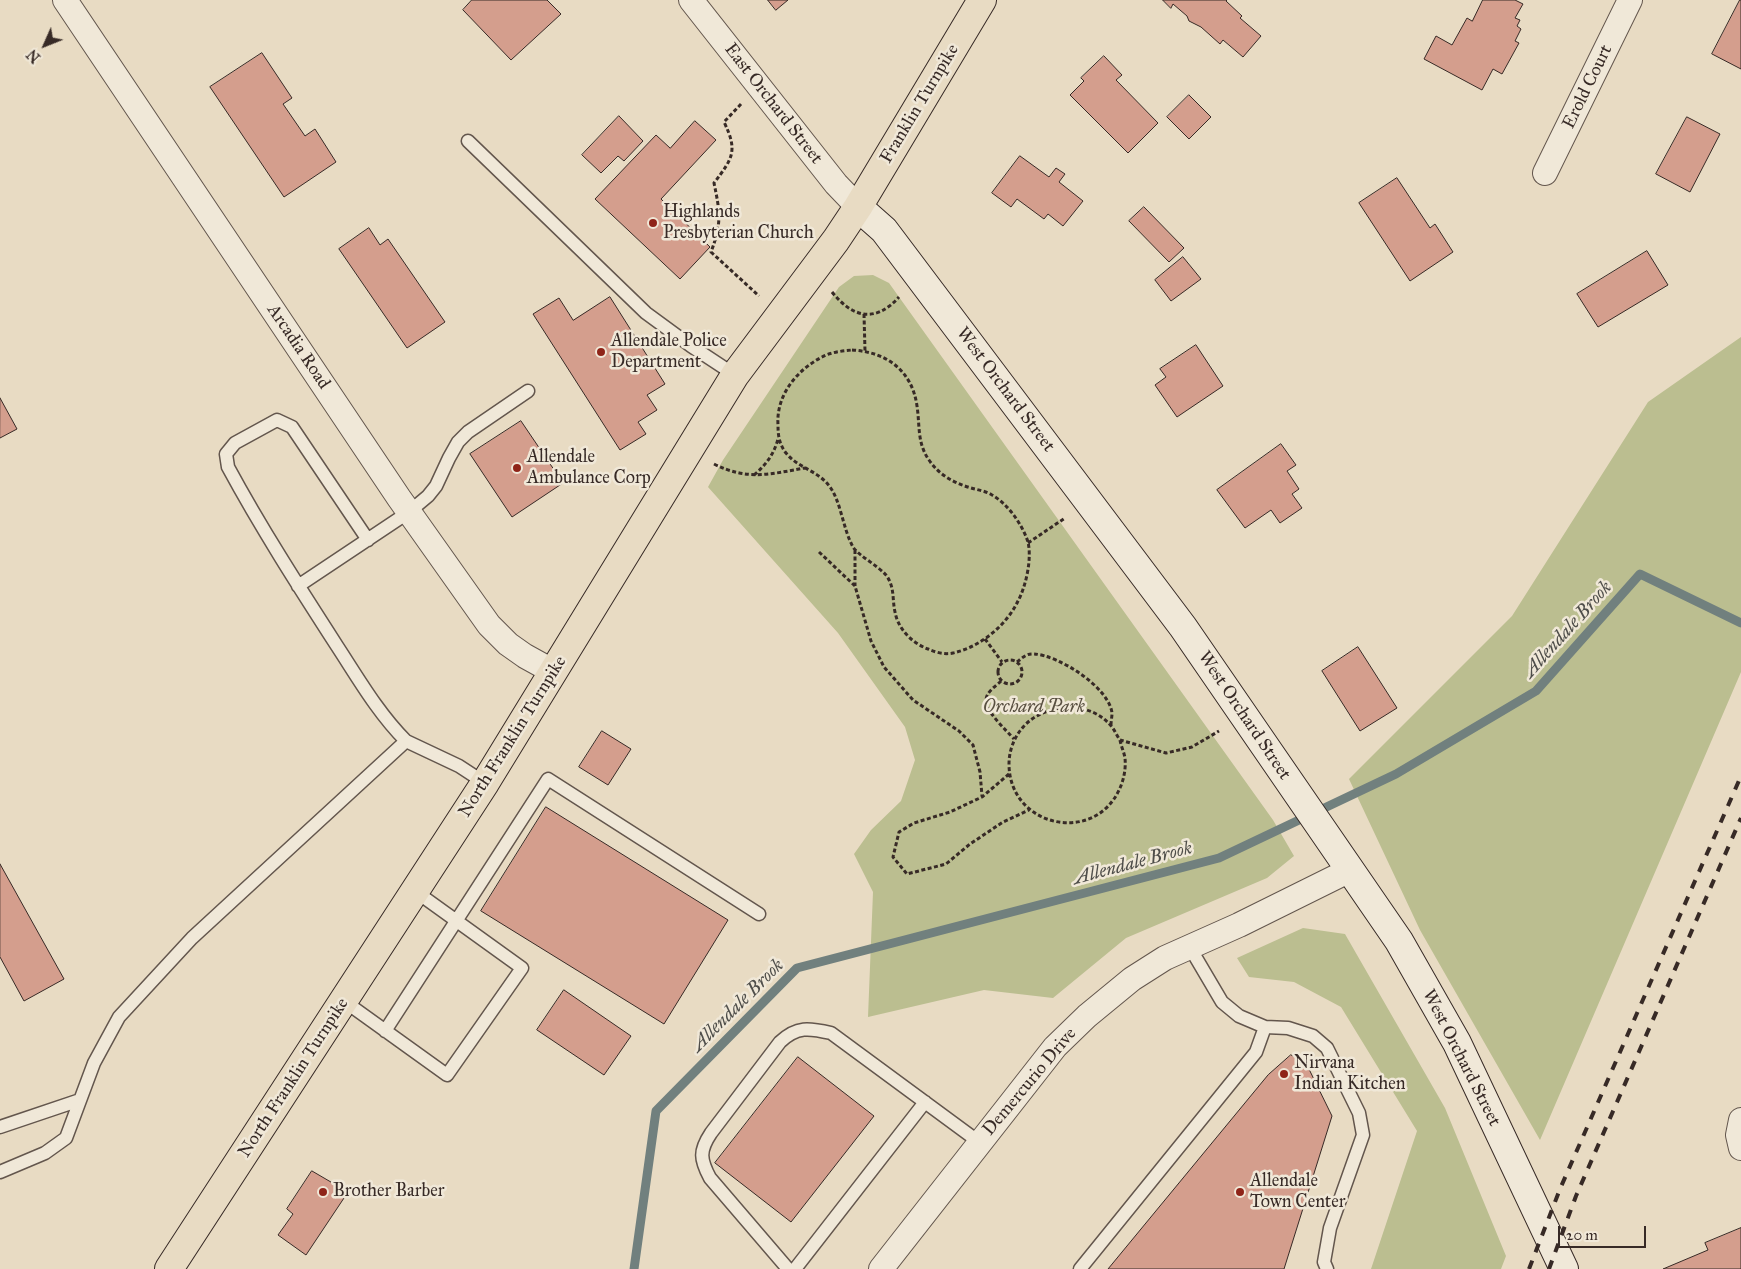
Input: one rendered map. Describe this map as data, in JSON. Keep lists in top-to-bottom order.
{
  "streets": {
    "main road": ["Franklin Turnpike", "West Orchard Street", "North Franklin Turnpike"],
    "street": [
      "Erold Court",
      "East Orchard Street",
      "Arcadia Road",
      "Demercurio Drive"
    ]
  },
  "crossings": [
    ["East Orchard Street", "Franklin Turnpike"],
    ["East Orchard Street", "West Orchard Street"],
    ["East Orchard Street", "North Franklin Turnpike"],
    ["Franklin Turnpike", "West Orchard Street"],
    ["Franklin Turnpike", "North Franklin Turnpike"],
    ["Arcadia Road", "North Franklin Turnpike"],
    ["West Orchard Street", "North Franklin Turnpike"],
    ["West Orchard Street", "Demercurio Drive"]
  ],
  "water": ["Allendale Brook"],
  "parks": ["Orchard Park"],
  "places": [
    "Highlands Presbyterian Church",
    "Allendale Police Department",
    "Allendale Ambulance Corp",
    "Nirvana Indian Kitchen",
    "Brother Barber",
    "Allendale Town Center"
  ],
  "scale_bar": "20 m",
  "north": "bottom left"
}
